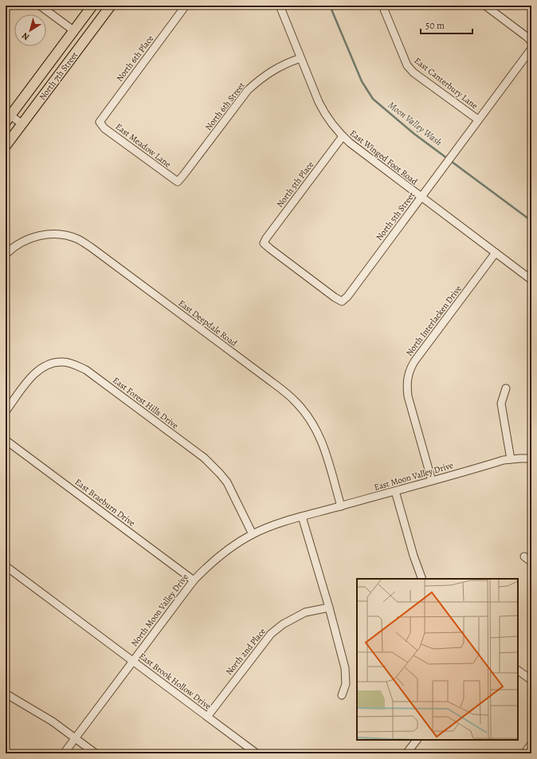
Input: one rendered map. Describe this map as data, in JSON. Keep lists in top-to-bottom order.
{
  "streets": {
    "main road": ["North 7th Street"],
    "street": [
      "North 6th Place",
      "East Canterbury Lane",
      "North 6th Street",
      "East Meadow Lane",
      "East Winged Foot Road",
      "North 5th Place",
      "North 5th Street",
      "North Interlacken Drive",
      "East Deepdale Road",
      "East Forest Hills Drive",
      "East Moon Valley Drive",
      "East Braeburn Drive",
      "North Moon Valley Drive",
      "North 2nd Place",
      "East Brook Hollow Drive"
    ]
  },
  "crossings": [
    ["North 6th Place", "East Meadow Lane"],
    ["East Canterbury Lane", "North 5th Street"],
    ["North 6th Street", "East Meadow Lane"],
    ["North 6th Street", "East Winged Foot Road"],
    ["East Winged Foot Road", "North 5th Place"],
    ["East Winged Foot Road", "North 5th Street"],
    ["East Winged Foot Road", "North Interlacken Drive"],
    ["North 5th Place", "North 5th Street"],
    ["North Interlacken Drive", "East Moon Valley Drive"],
    ["East Deepdale Road", "East Moon Valley Drive"],
    ["East Forest Hills Drive", "North Moon Valley Drive"],
    ["East Moon Valley Drive", "North Moon Valley Drive"],
    ["East Braeburn Drive", "North Moon Valley Drive"],
    ["North Moon Valley Drive", "East Brook Hollow Drive"],
    ["North 2nd Place", "East Brook Hollow Drive"]
  ],
  "water": ["Moon Valley Wash"],
  "scale_bar": "50 m",
  "north": "bottom left"
}
